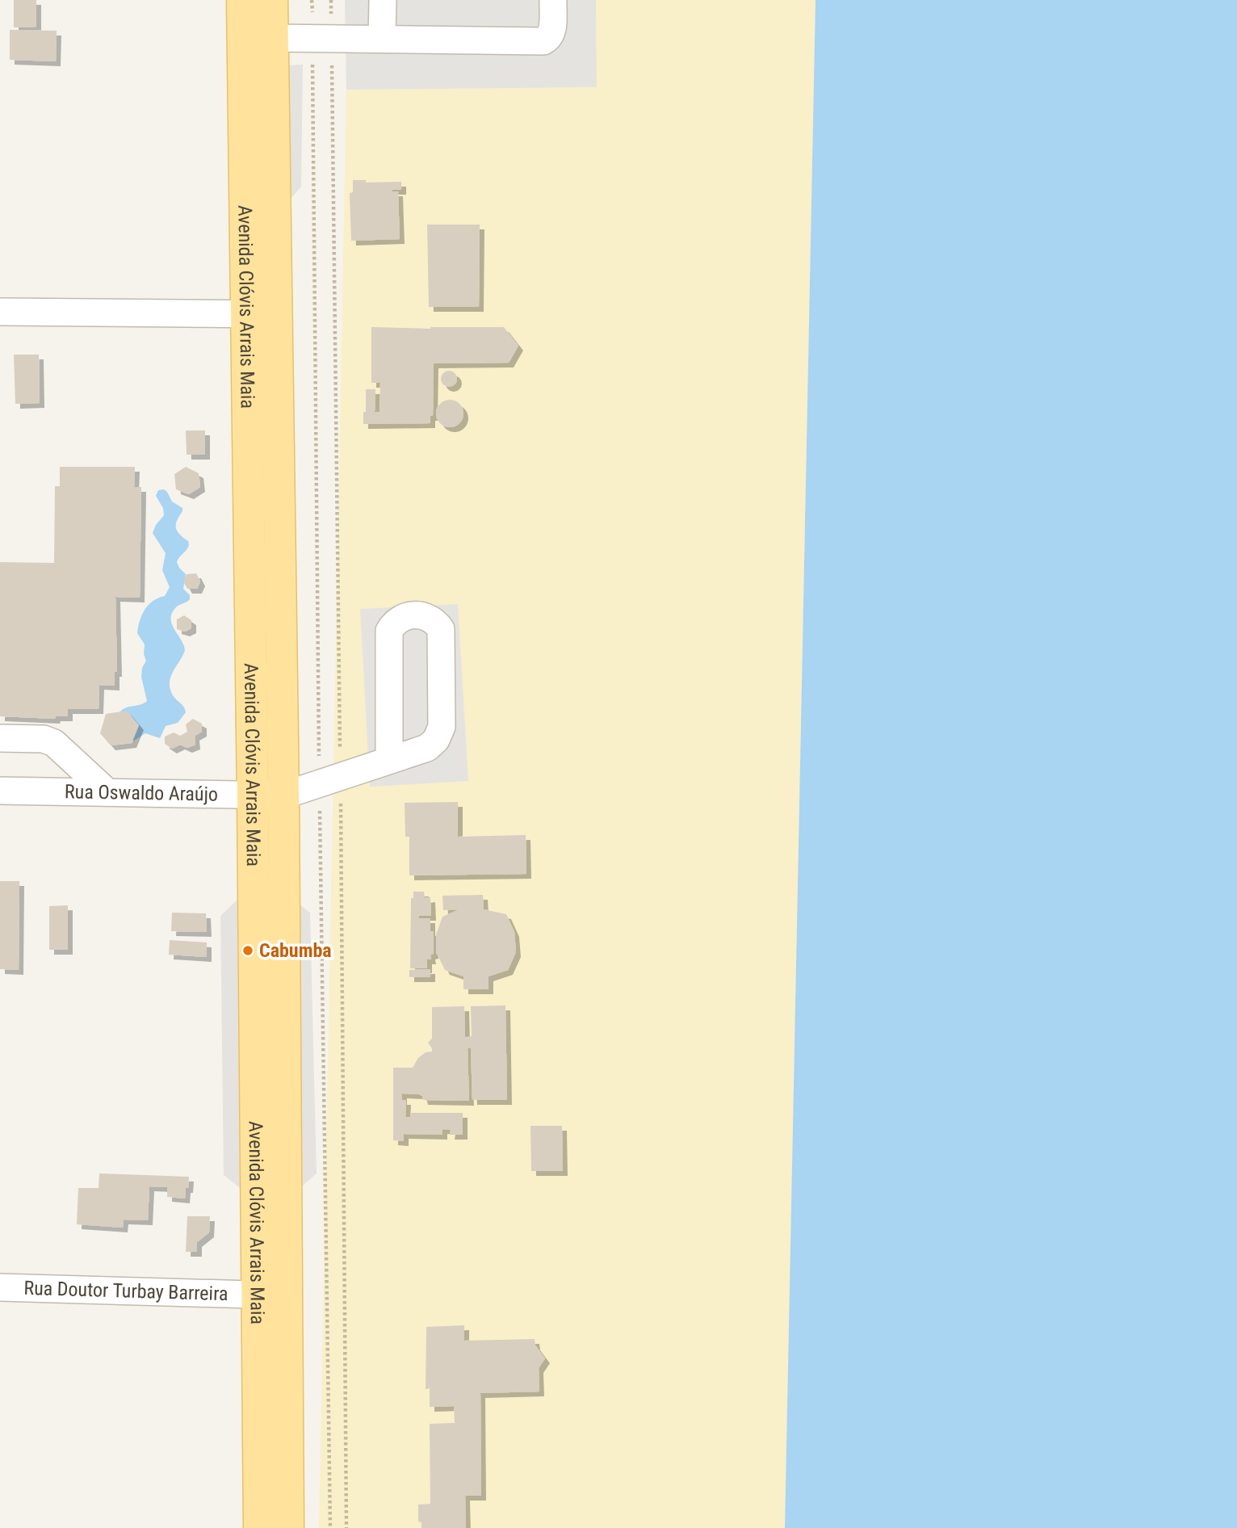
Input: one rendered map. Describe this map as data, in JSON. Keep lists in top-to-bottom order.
{
  "streets": {
    "main road": ["Avenida Clóvis Arrais Maia"],
    "street": ["Rua Oswaldo Araújo", "Rua Doutor Turbay Barreira"]
  },
  "crossings": [
    ["Avenida Clóvis Arrais Maia", "Rua Oswaldo Araújo"],
    ["Avenida Clóvis Arrais Maia", "Rua Doutor Turbay Barreira"]
  ],
  "places": ["Cabumba"]
}
